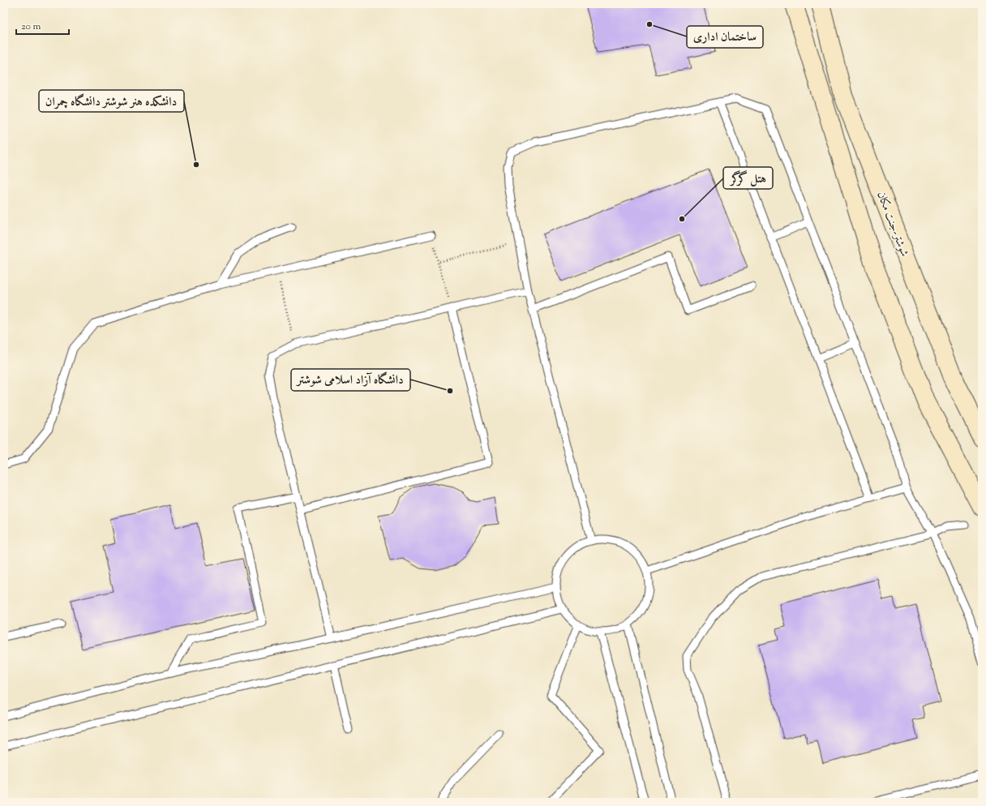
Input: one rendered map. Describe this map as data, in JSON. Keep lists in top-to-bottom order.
{
  "streets": {
    "street": ["شوشتر-جنت مکان"]
  },
  "places": [
    "ساختمان اداری",
    "دانشکده هنر شوشتر دانشگاه چمران",
    "هتل گرگر",
    "دانشگاه آزاد اسلامی شوشتر"
  ],
  "scale_bar": "20 m"
}
